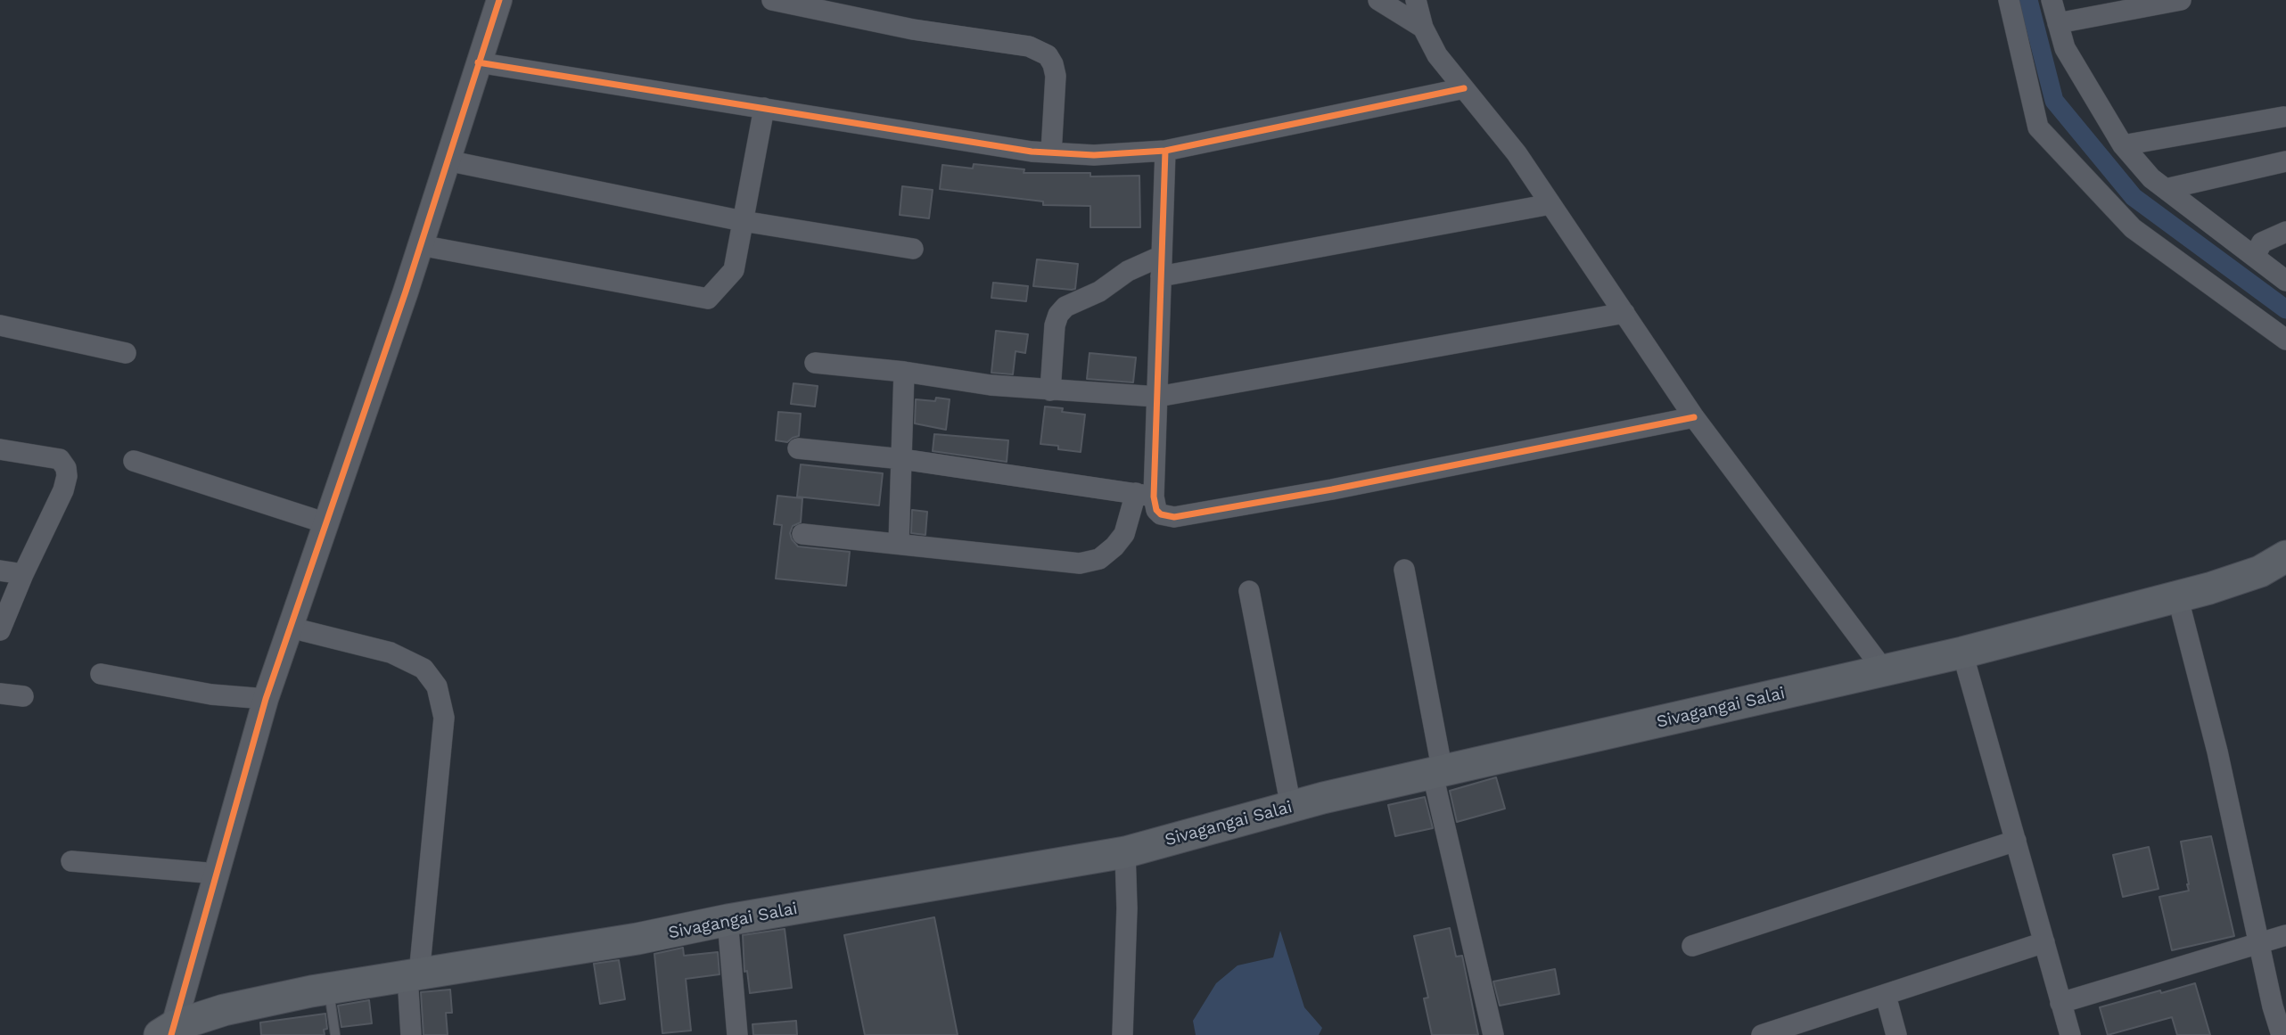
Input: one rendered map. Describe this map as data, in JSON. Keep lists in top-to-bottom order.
{
  "streets": {
    "main road": ["Sivagangai Salai"]
  }
}
